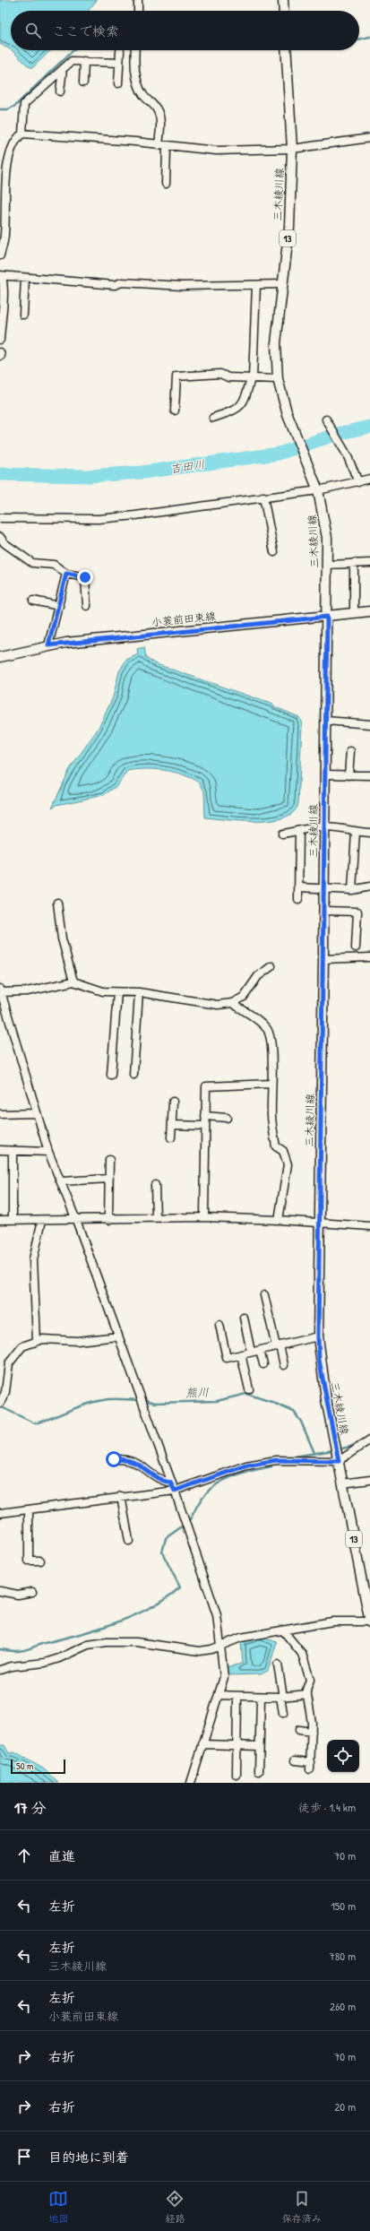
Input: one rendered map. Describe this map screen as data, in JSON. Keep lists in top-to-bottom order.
{
  "streets": {
    "main road": ["三木綾川線", "13", "小蓑前田東線"]
  },
  "crossings": [
    ["三木綾川線", "小蓑前田東線"]
  ],
  "water": ["吉田川", "熊川"],
  "scale_bar": "50 m",
  "page": {
    "search": "ここで検索",
    "scale": "50 m",
    "heading": ["17 分", "徒歩 · 1.4 km"],
    "list": [
      ["直進", "70 m"],
      ["左折", "150 m"],
      ["左折", "三木綾川線", "780 m"],
      ["左折", "小蓑前田東線", "260 m"],
      ["右折", "70 m"],
      ["右折", "20 m"],
      "目的地に到着"
    ],
    "nav": ["地図", "経路", "保存済み"]
  }
}
